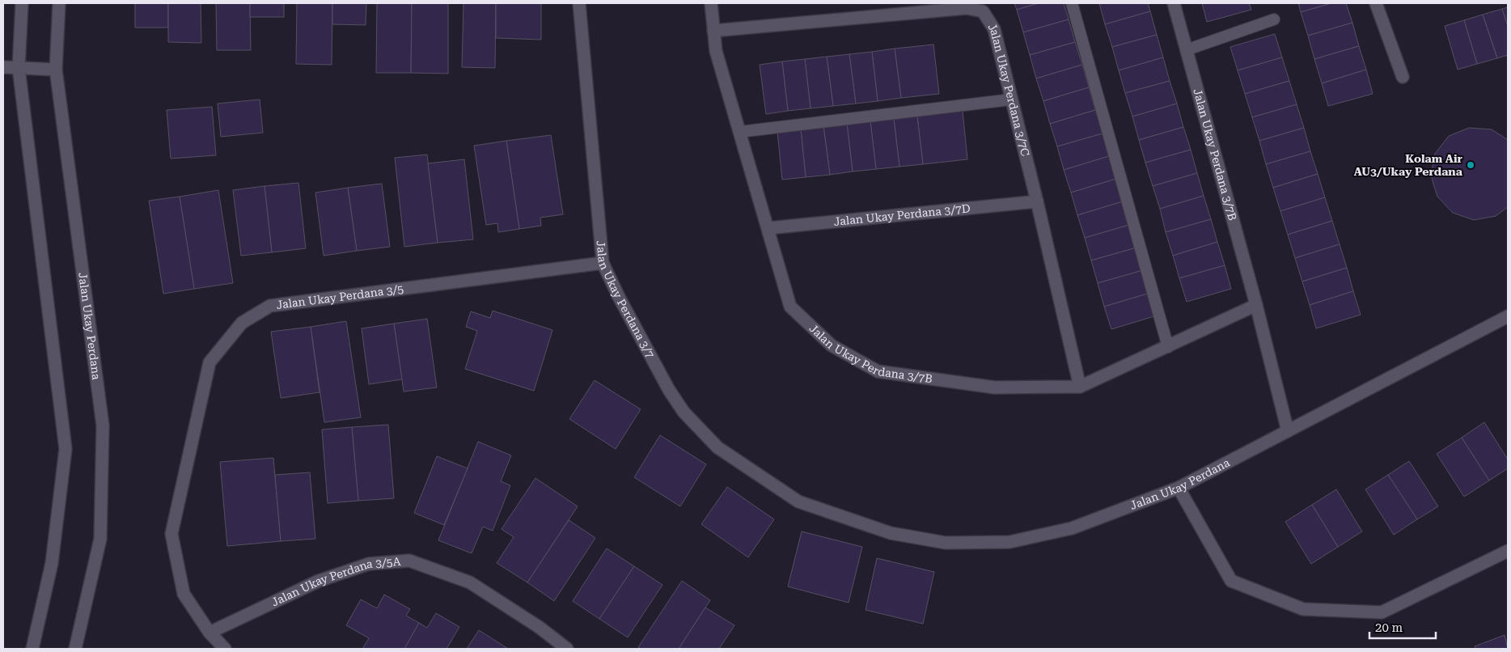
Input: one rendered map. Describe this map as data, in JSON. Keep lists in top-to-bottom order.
{
  "streets": {
    "street": [
      "Jalan Ukay Perdana 3/7C",
      "Jalan Ukay Perdana 3/7B",
      "Jalan Ukay Perdana 3/7D",
      "Jalan Ukay Perdana 3/5",
      "Jalan Ukay Perdana 3/7",
      "Jalan Ukay Perdana",
      "Jalan Ukay Perdana 3/5A"
    ]
  },
  "crossings": [
    ["Jalan Ukay Perdana 3/7C", "Jalan Ukay Perdana 3/7B"],
    ["Jalan Ukay Perdana 3/7C", "Jalan Ukay Perdana 3/7D"],
    ["Jalan Ukay Perdana 3/7B", "Jalan Ukay Perdana 3/7D"],
    ["Jalan Ukay Perdana 3/7B", "Jalan Ukay Perdana"],
    ["Jalan Ukay Perdana 3/5", "Jalan Ukay Perdana 3/7"],
    ["Jalan Ukay Perdana 3/5", "Jalan Ukay Perdana 3/5A"],
    ["Jalan Ukay Perdana 3/7", "Jalan Ukay Perdana"]
  ],
  "places": ["Kolam Air AU3/Ukay Perdana"],
  "scale_bar": "20 m"
}
